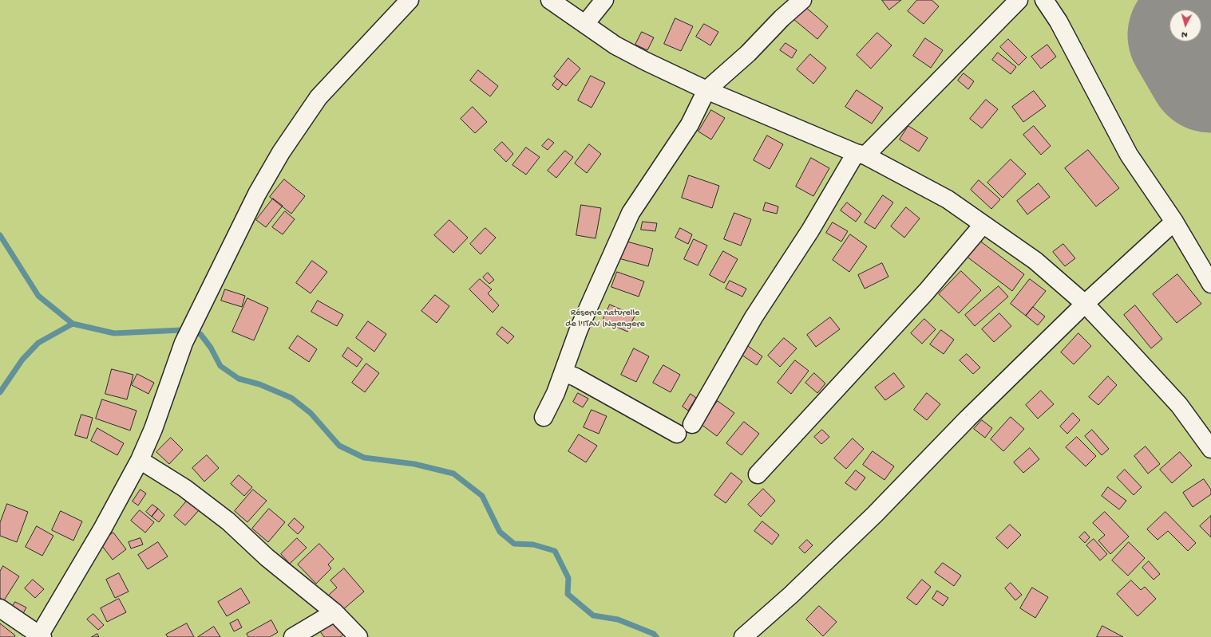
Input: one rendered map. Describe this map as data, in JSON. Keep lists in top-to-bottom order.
{
  "parks": ["Réserve naturelle de l'ITAV (Ngengere"],
  "north": "bottom"
}
